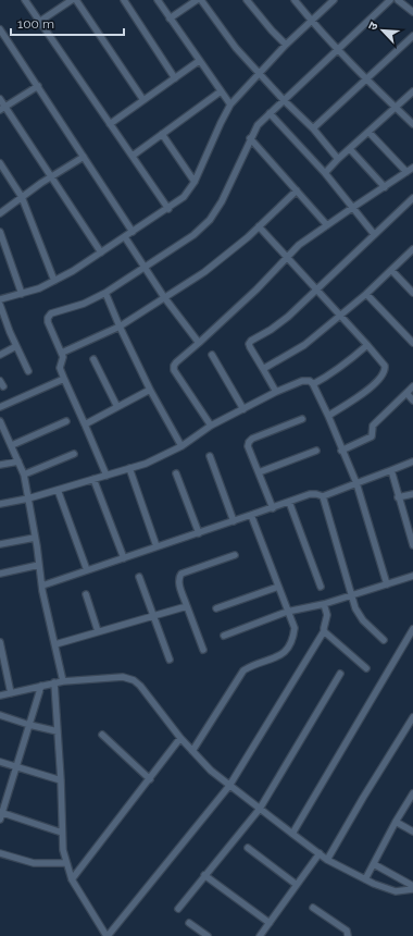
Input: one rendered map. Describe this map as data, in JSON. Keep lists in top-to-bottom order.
{
  "scale_bar": "100 m",
  "north": "top left"
}
